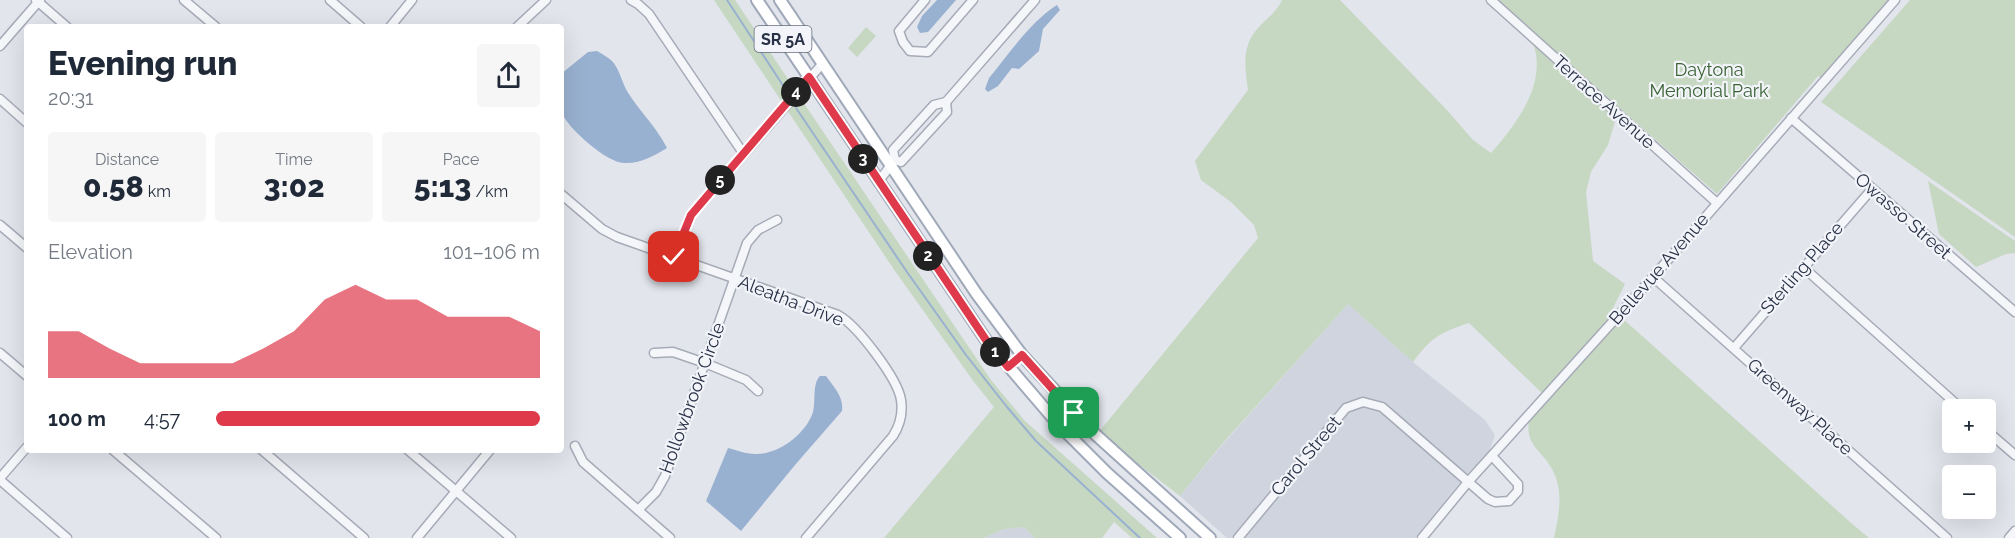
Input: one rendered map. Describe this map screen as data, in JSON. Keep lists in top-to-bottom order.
{
  "streets": {
    "main road": ["SR 5A"],
    "street": [
      "Terrace Avenue",
      "Owasso Street",
      "Sterling Place",
      "Bellevue Avenue",
      "Aleatha Drive",
      "Hollowbrook Circle",
      "Greenway Place",
      "Carol Street"
    ]
  },
  "crossings": [
    ["Terrace Avenue", "Bellevue Avenue"],
    ["Owasso Street", "Sterling Place"],
    ["Owasso Street", "Bellevue Avenue"],
    ["Sterling Place", "Greenway Place"],
    ["Bellevue Avenue", "Greenway Place"],
    ["Bellevue Avenue", "Carol Street"],
    ["Aleatha Drive", "Hollowbrook Circle"]
  ],
  "parks": ["Daytona Memorial Park"],
  "page": {
    "heading": ["Evening run", "20:31"],
    "pins": [
      "4",
      "3",
      "5",
      "2",
      "1"
    ],
    "stats": [
      ["Distance", "0.58 km"],
      ["Time", "3:02"],
      ["Pace", "5:13 /km"]
    ],
    "chart": ["Elevation", "101–106 m"],
    "list": [
      {
        "name": "100 m",
        "note": "4:57"
      }
    ],
    "map_buttons": ["+", "−"]
  }
}
